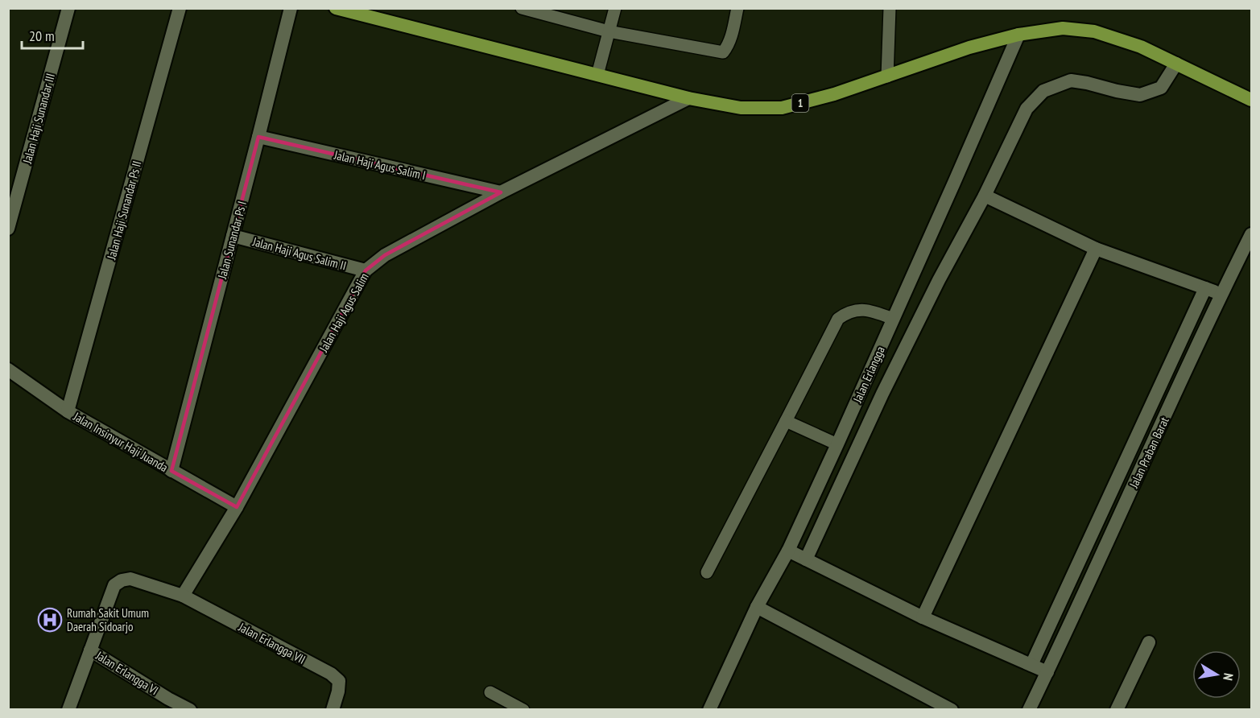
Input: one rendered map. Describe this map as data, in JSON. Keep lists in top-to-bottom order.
{
  "streets": {
    "highway": ["1"],
    "street": [
      "Jalan Haji Sunandar III",
      "Jalan Haji Agus Salim I",
      "Jalan Haji Sunandar Ps II",
      "Jalan Sunandar Ps I",
      "Jalan Haji Agus Salim II",
      "Jalan Haji Agus Salim",
      "Jalan Erlangga",
      "Jalan Insinyur Haji Juanda",
      "Jalan Praban Barat",
      "Jalan Erlangga VII",
      "Jalan Erlangga VI"
    ]
  },
  "crossings": [
    ["1", "Jalan Haji Agus Salim"],
    ["1", "Jalan Erlangga"],
    ["Jalan Haji Agus Salim I", "Jalan Sunandar Ps I"],
    ["Jalan Haji Agus Salim I", "Jalan Haji Agus Salim"],
    ["Jalan Haji Sunandar Ps II", "Jalan Insinyur Haji Juanda"],
    ["Jalan Sunandar Ps I", "Jalan Haji Agus Salim II"],
    ["Jalan Sunandar Ps I", "Jalan Insinyur Haji Juanda"],
    ["Jalan Haji Agus Salim II", "Jalan Haji Agus Salim"],
    ["Jalan Haji Agus Salim", "Jalan Insinyur Haji Juanda"],
    ["Jalan Haji Agus Salim", "Jalan Erlangga VII"]
  ],
  "places": {
    "hospital": ["Rumah Sakit Umum Daerah Sidoarjo"]
  },
  "scale_bar": "20 m",
  "north": "right"
}
